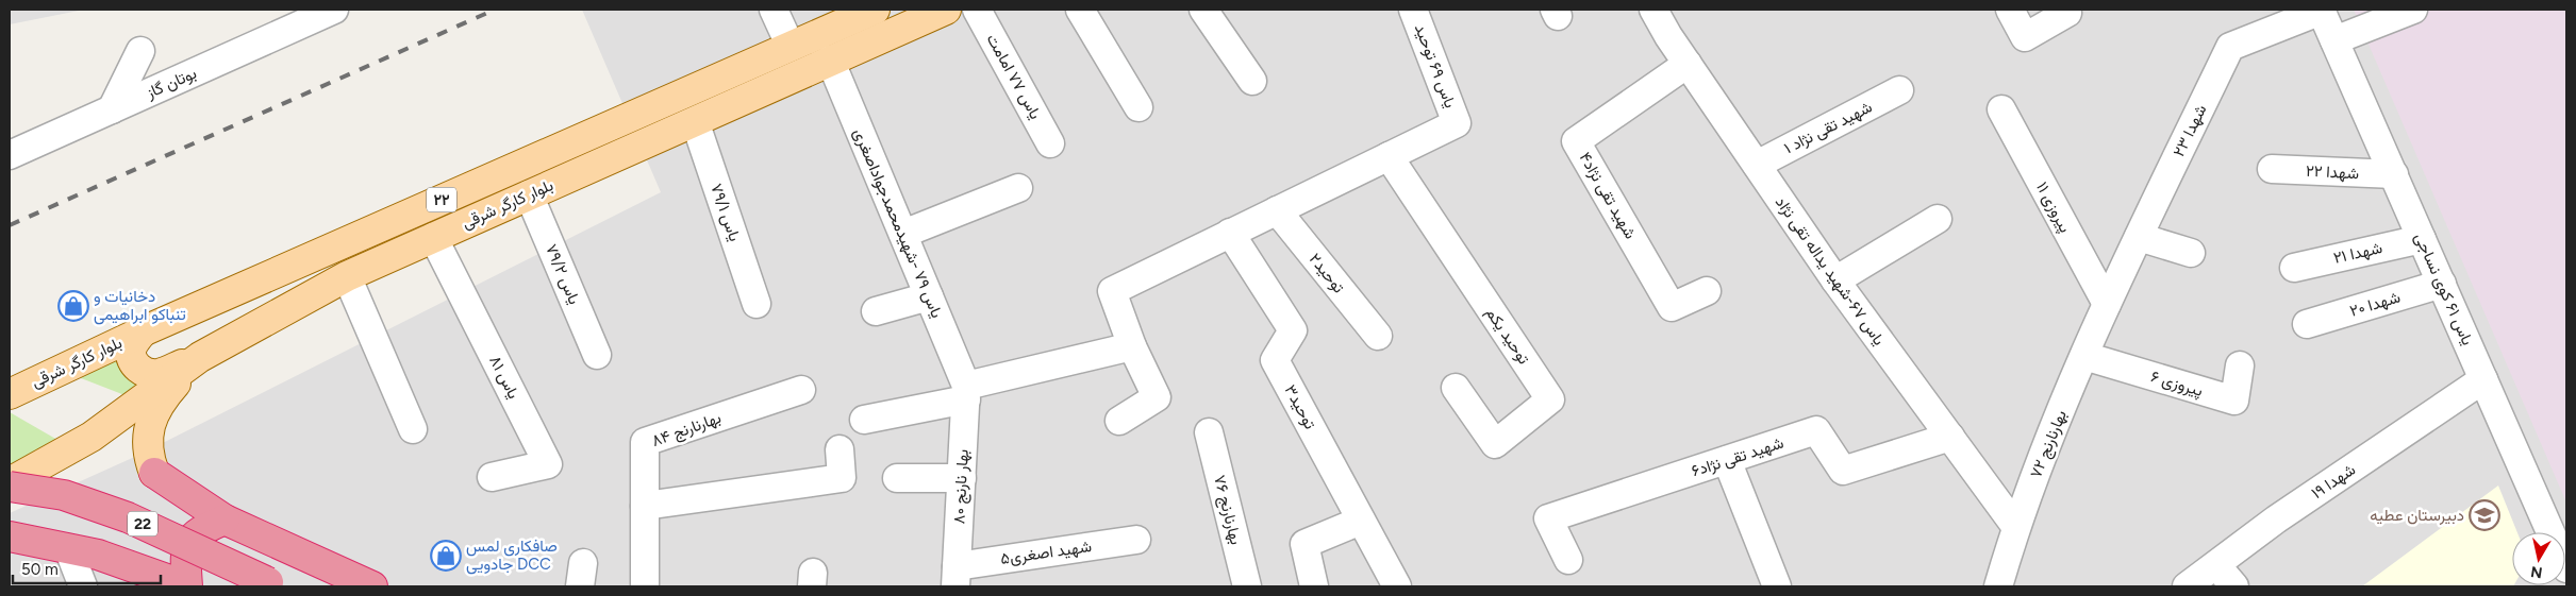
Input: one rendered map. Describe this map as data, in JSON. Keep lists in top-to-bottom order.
{
  "streets": {
    "highway": ["22"],
    "main road": ["۲۲", "بلوار کارگر شرقی"],
    "street": [
      "یاس ۶۹ توحید",
      "یاس ۷۷ امامت",
      "بوتان گاز",
      "شهید تقی نژاد ۱",
      "شهدا ۲۳",
      "شهدا ۲۲",
      "شهید تقی نژاد۴",
      "پیروزی ۱۱",
      "یاس ۷۹/۱",
      "یاس ۷۹ -شهیدمحمدجواداصغری",
      "شهدا ۲۱",
      "یاس ۶۷-شهید یداله تقی نژاد",
      "توحید۲",
      "یاس ۷۹/۲",
      "یاس ۶۱ کوی نساجی",
      "شهدا ۲۰",
      "توحید یکم",
      "یاس ۸۱",
      "پیروزی ۶",
      "توحید۳",
      "بهارنارنج ۸۴",
      "بهارنارنج ۷۲",
      "شهید تقی نژاد۶",
      "شهدا ۱۹",
      "بهار نارنج ۸۰",
      "بهارنارنج ۷۶",
      "شهید اصغری۵"
    ]
  },
  "crossings": [
    ["یاس ۶۹ توحید", "توحید یکم"],
    ["شهید تقی نژاد ۱", "یاس ۶۷-شهید یداله تقی نژاد"],
    ["شهدا ۲۳", "پیروزی ۱۱"],
    ["شهدا ۲۳", "یاس ۶۱ کوی نساجی"],
    ["شهدا ۲۳", "بهارنارنج ۷۲"],
    ["شهدا ۲۲", "یاس ۶۱ کوی نساجی"],
    ["شهید تقی نژاد۴", "یاس ۶۷-شهید یداله تقی نژاد"],
    ["بلوار کارگر شرقی", "یاس ۷۹/۱"],
    ["بلوار کارگر شرقی", "یاس ۷۹ -شهیدمحمدجواداصغری"],
    ["بلوار کارگر شرقی", "یاس ۷۹/۲"],
    ["بلوار کارگر شرقی", "یاس ۸۱"],
    ["پیروزی ۱۱", "بهارنارنج ۷۲"],
    ["یاس ۷۹ -شهیدمحمدجواداصغری", "بهار نارنج ۸۰"],
    ["شهدا ۲۱", "یاس ۶۱ کوی نساجی"],
    ["یاس ۶۷-شهید یداله تقی نژاد", "بهارنارنج ۷۲"],
    ["یاس ۶۷-شهید یداله تقی نژاد", "شهید تقی نژاد۶"],
    ["یاس ۶۱ کوی نساجی", "شهدا ۲۰"],
    ["یاس ۶۱ کوی نساجی", "شهدا ۱۹"],
    ["پیروزی ۶", "بهارنارنج ۷۲"],
    ["بهار نارنج ۸۰", "شهید اصغری۵"]
  ],
  "places": {
    "shop": ["دخانیات و تنباکو ابراهیمی", "صافکاری لمس جادویی DCC"],
    "school or university": ["دبیرستان عطیه"]
  },
  "scale_bar": "50 m",
  "north": "bottom"
}
